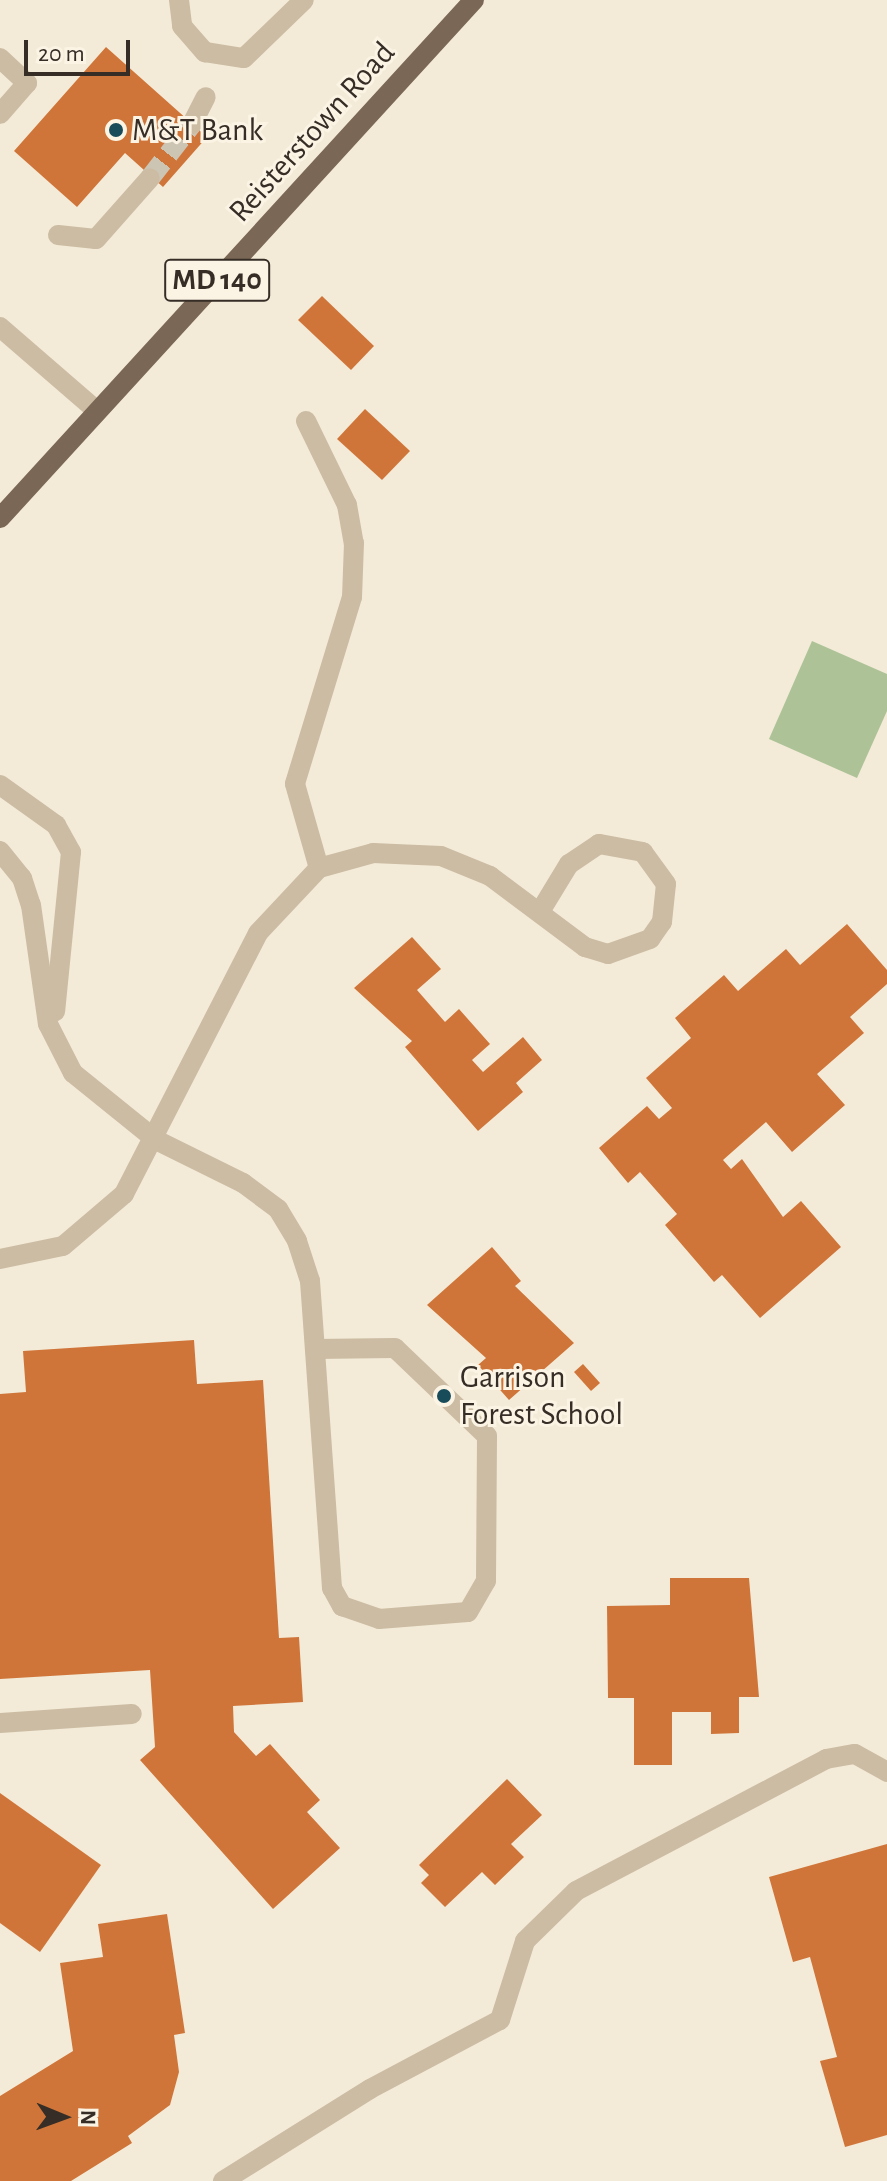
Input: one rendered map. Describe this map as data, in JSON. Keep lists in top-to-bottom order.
{
  "streets": {
    "main road": ["Reisterstown Road", "MD 140"]
  },
  "places": ["M&T Bank", "Garrison Forest School"],
  "scale_bar": "20 m",
  "north": "right"
}
